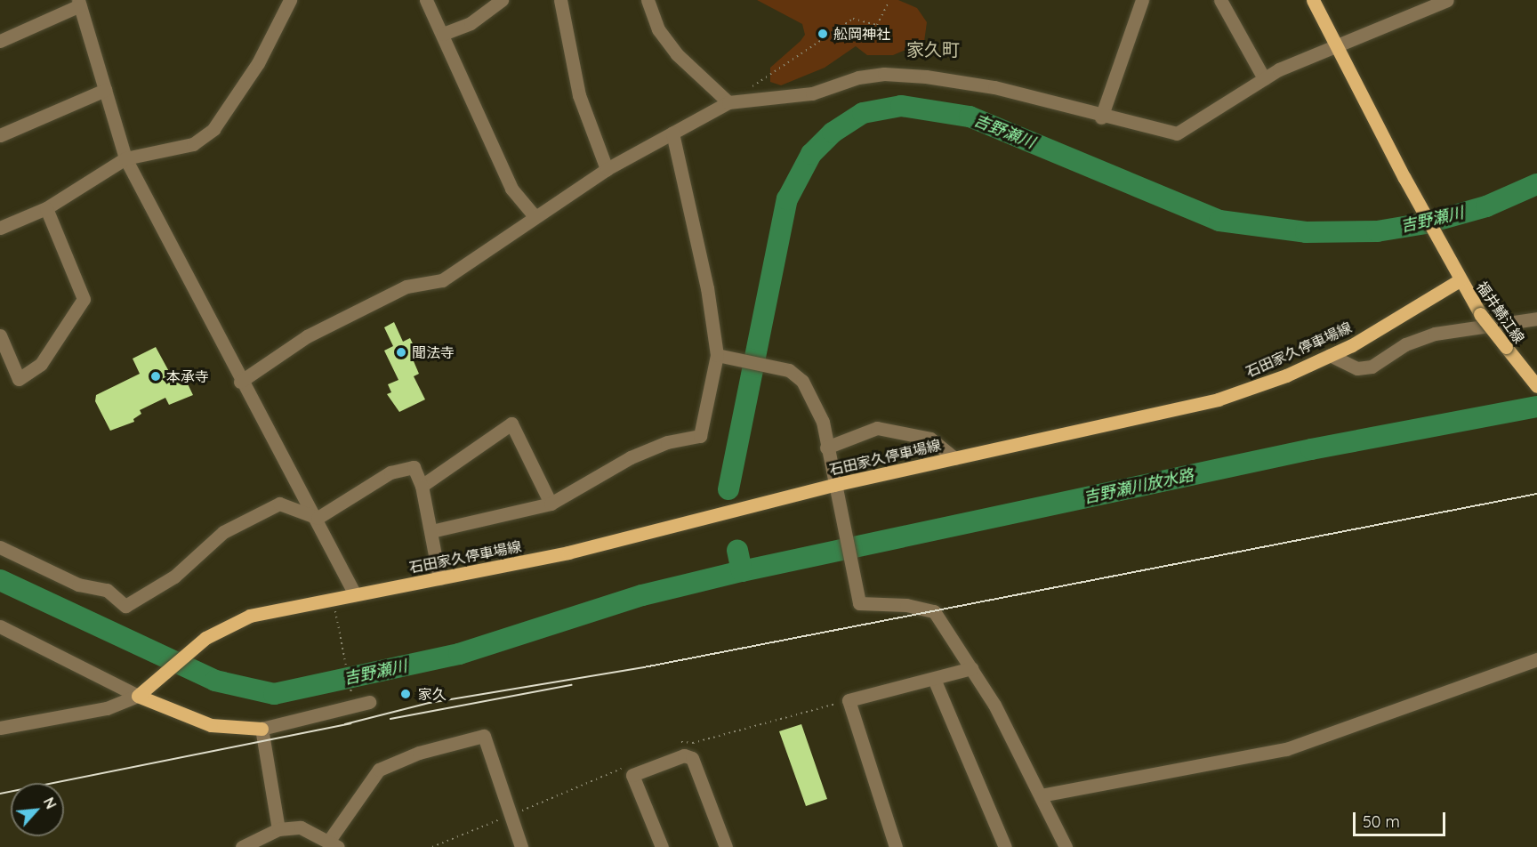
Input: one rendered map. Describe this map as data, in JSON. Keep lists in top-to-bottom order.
{
  "streets": {
    "main road": ["福井鯖江線", "石田家久停車場線"]
  },
  "crossings": [
    ["福井鯖江線", "石田家久停車場線"]
  ],
  "districts": ["家久町"],
  "water": ["吉野瀬川", "吉野瀬川放水路"],
  "places": [
    "舩岡神社",
    "聞法寺",
    "本承寺",
    "家久"
  ],
  "scale_bar": "50 m",
  "north": "top right"
}
